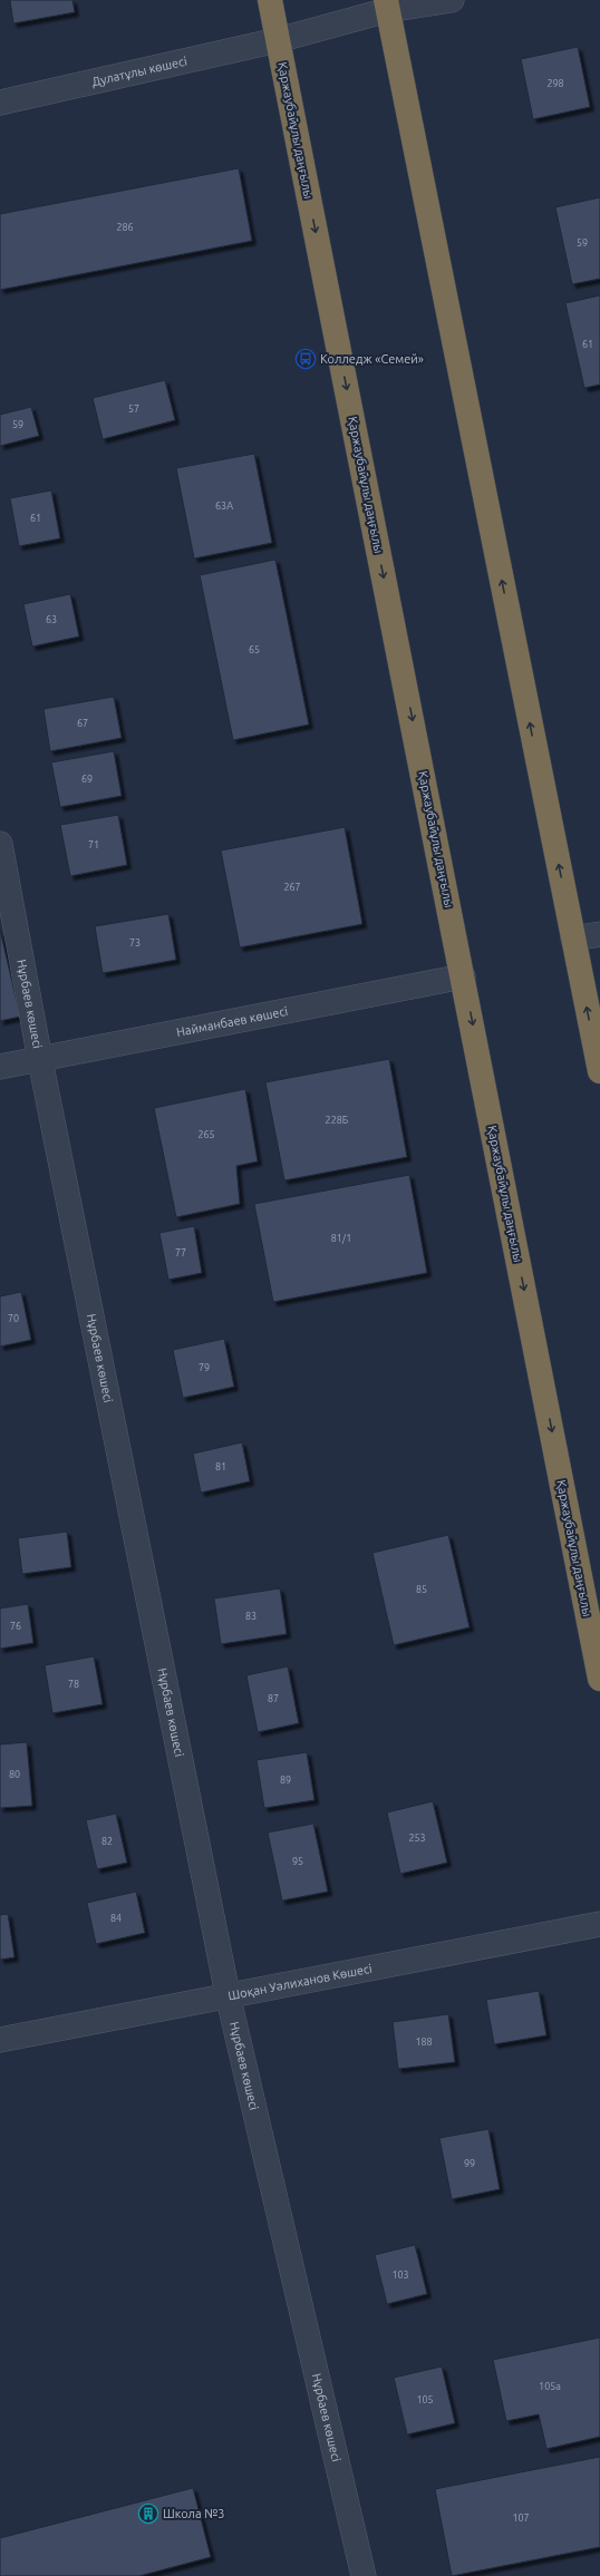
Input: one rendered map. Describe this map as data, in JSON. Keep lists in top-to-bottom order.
{
  "streets": {
    "highway": ["Қаржаубайұлы даңғылы"],
    "street": [
      "Дулатұлы көшесі",
      "Нұрбаев көшесі",
      "Найманбаев көшесі",
      "Шоқан Уәлиханов Көшесі"
    ]
  },
  "crossings": [
    ["Дулатұлы көшесі", "Қаржаубайұлы даңғылы"],
    ["Қаржаубайұлы даңғылы", "Найманбаев көшесі"],
    ["Нұрбаев көшесі", "Найманбаев көшесі"],
    ["Нұрбаев көшесі", "Шоқан Уәлиханов Көшесі"]
  ],
  "places": {
    "bus stop": ["Колледж «Семей»"],
    "building": ["Школа №3"]
  },
  "house_numbers": [
    "298",
    "286",
    "59",
    "61",
    "57",
    "59",
    "63А",
    "61",
    "63",
    "65",
    "67",
    "69",
    "71",
    "267",
    "73",
    "228Б",
    "265",
    "81/1",
    "77",
    "70",
    "79",
    "81",
    "85",
    "83",
    "76",
    "78",
    "87",
    "80",
    "89",
    "253",
    "82",
    "95",
    "84",
    "188",
    "99",
    "103",
    "105а",
    "105",
    "107"
  ]
}
